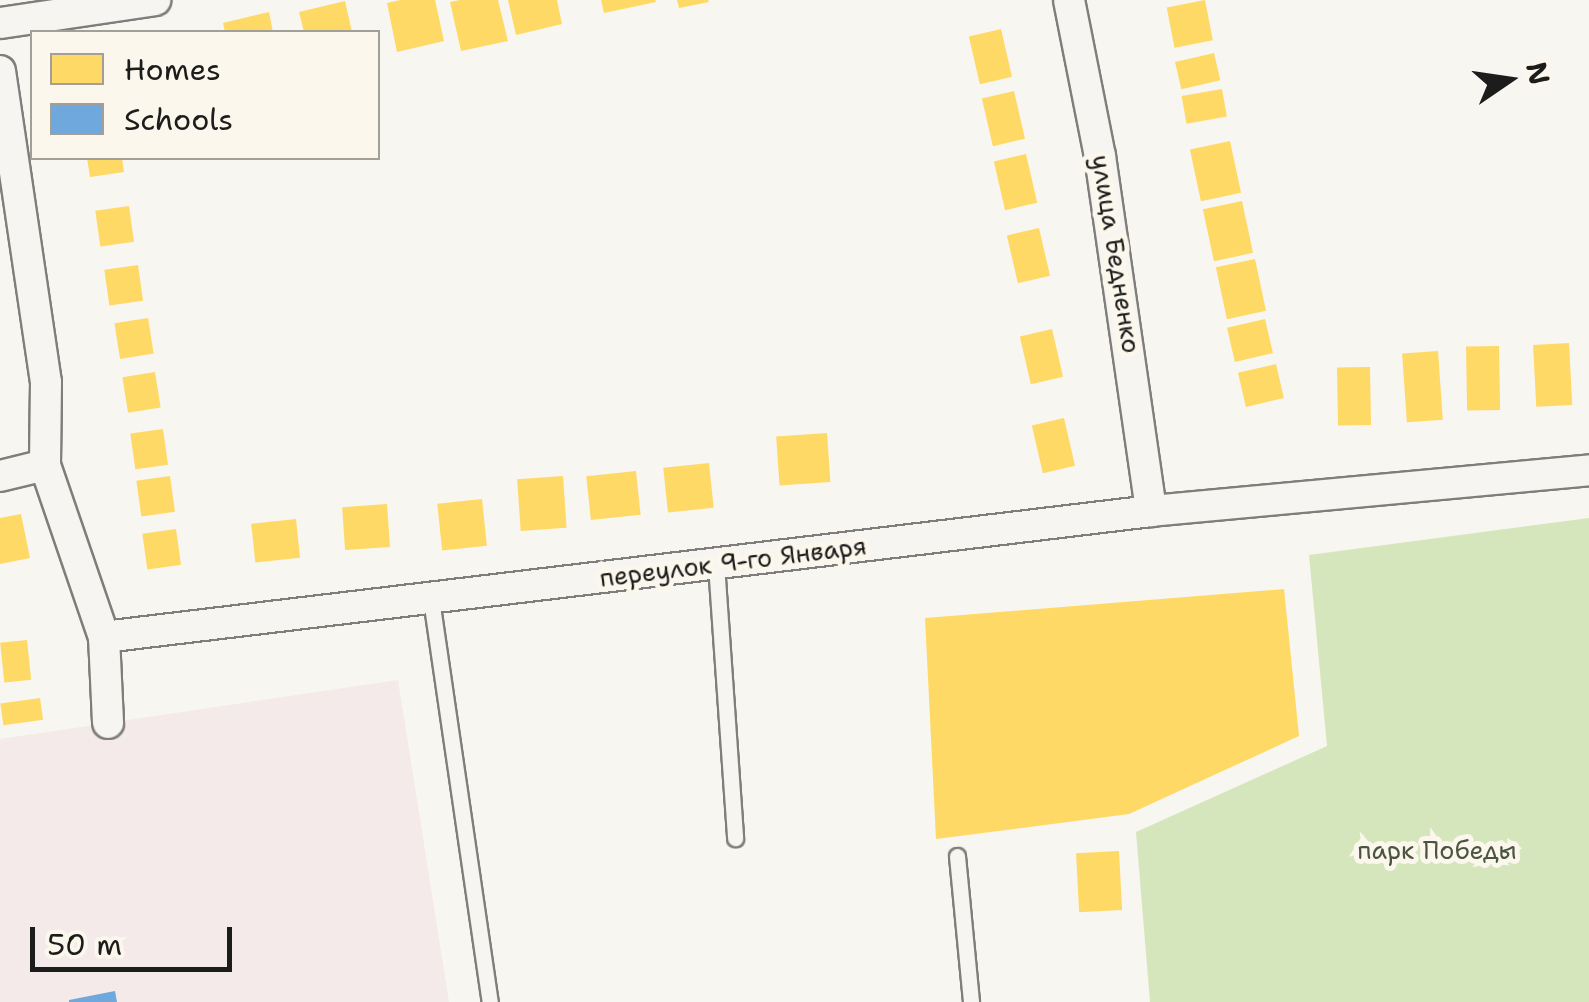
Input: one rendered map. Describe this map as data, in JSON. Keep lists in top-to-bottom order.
{
  "streets": {
    "street": ["улица Бедненко", "переулок 9-го Января"]
  },
  "crossings": [
    ["улица Бедненко", "переулок 9-го Января"]
  ],
  "parks": ["парк Победы"],
  "legend": ["Homes", "Schools"],
  "scale_bar": "50 m",
  "north": "right"
}
